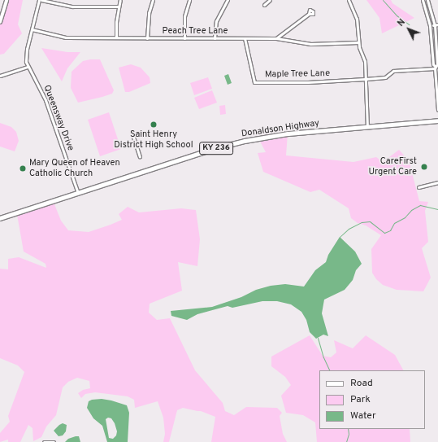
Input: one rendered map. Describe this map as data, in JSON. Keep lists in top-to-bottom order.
{
  "streets": {
    "main road": ["Donaldson Highway", "KY 236"],
    "street": ["Peach Tree Lane", "Maple Tree Lane", "Queensway Drive"]
  },
  "crossings": [
    ["Peach Tree Lane", "Maple Tree Lane"],
    ["Peach Tree Lane", "Queensway Drive"],
    ["Queensway Drive", "Donaldson Highway"]
  ],
  "places": ["Saint Henry District High School", "CareFirst Urgent Care", "Mary Queen of Heaven Catholic Church"],
  "legend": ["Road", "Park", "Water"],
  "north": "top left"
}
